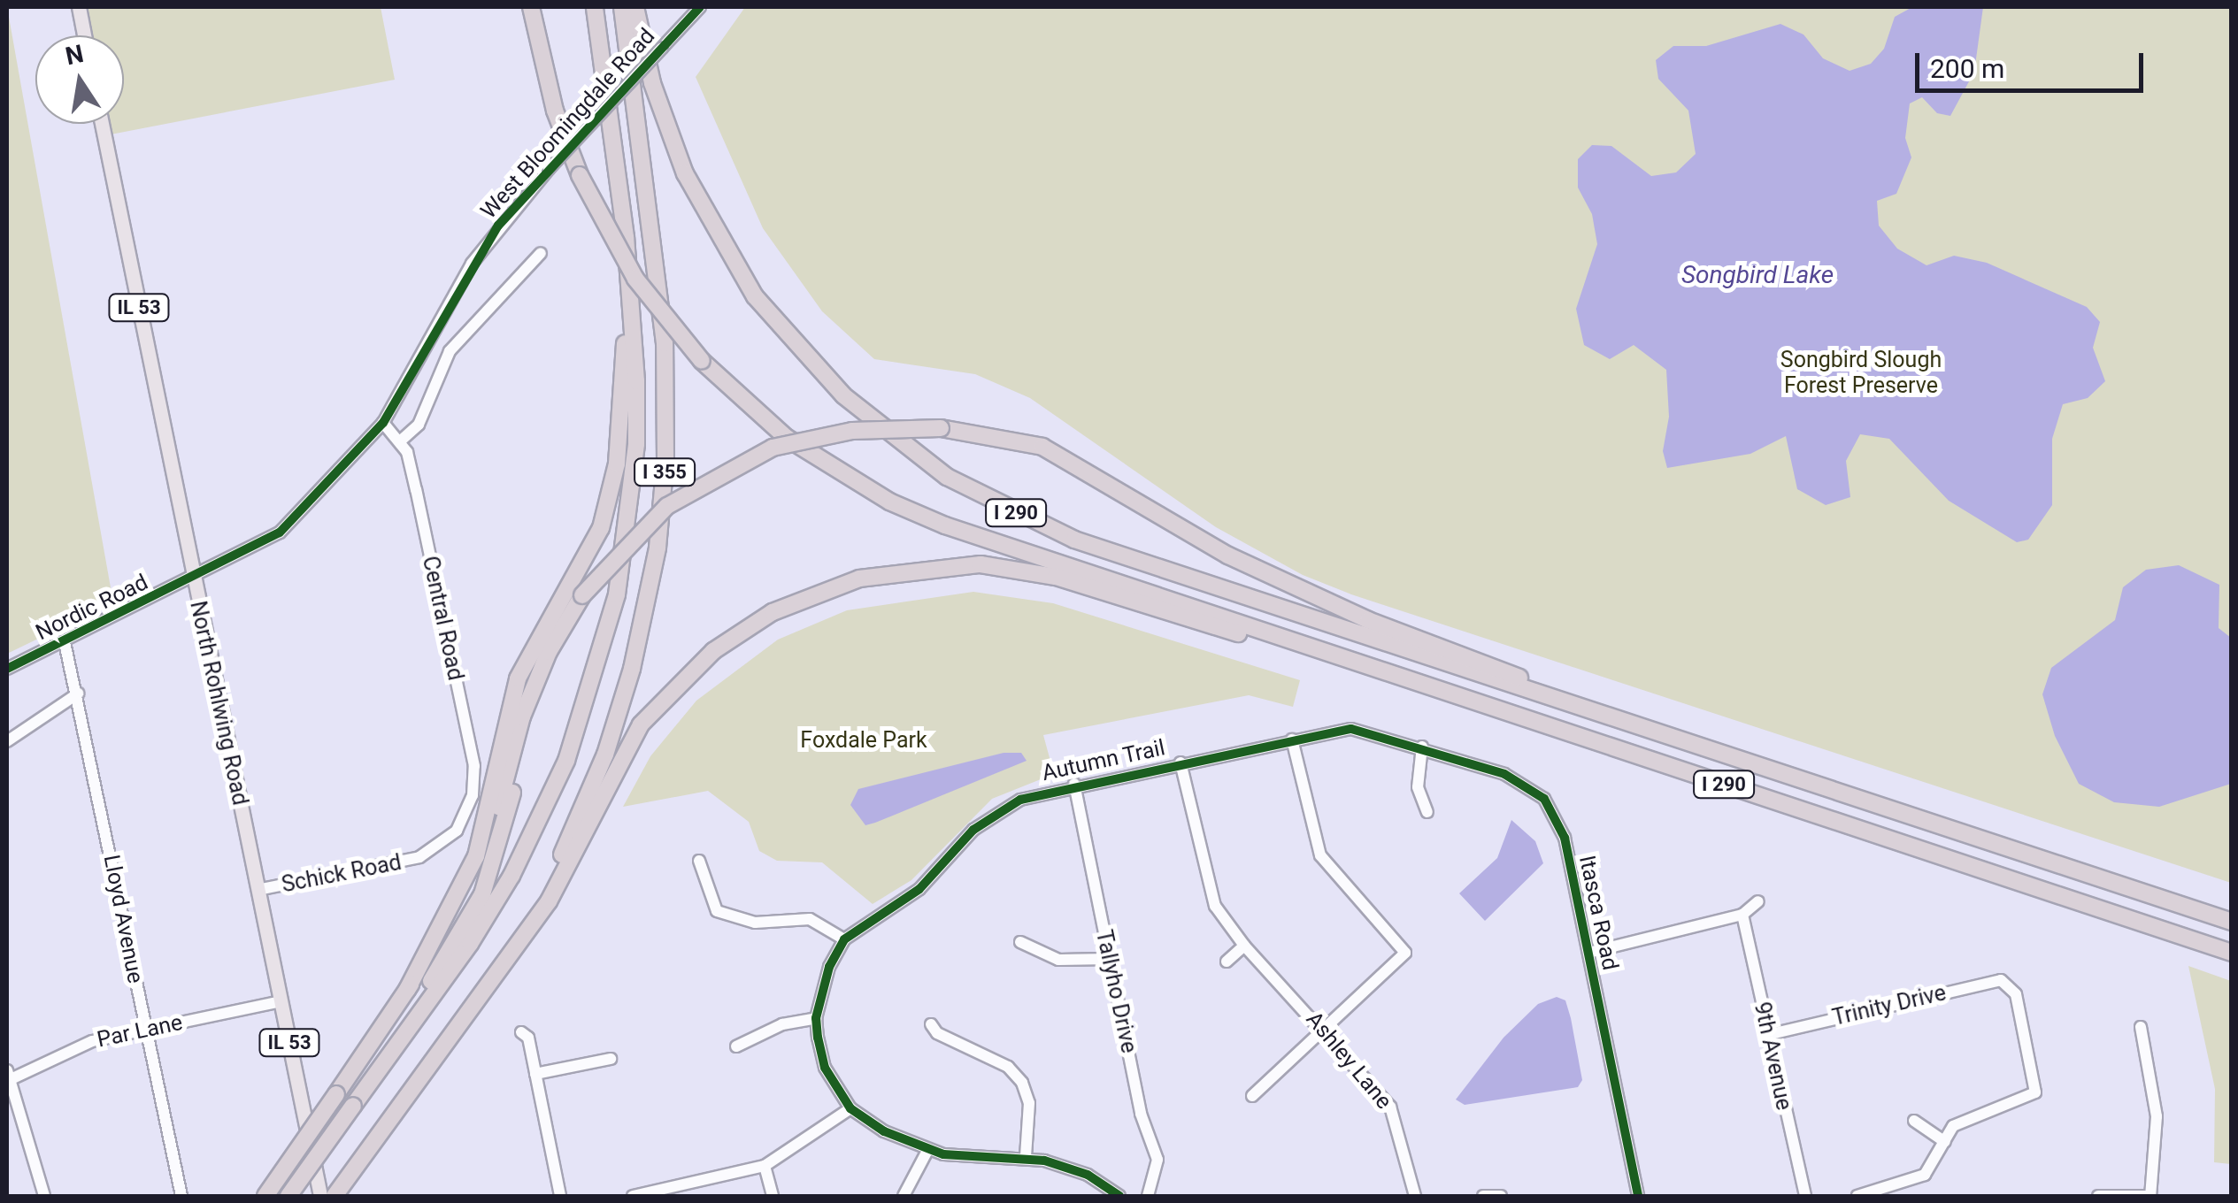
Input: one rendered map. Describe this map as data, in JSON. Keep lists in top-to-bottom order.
{
  "streets": {
    "highway": ["I 355", "I 290"],
    "main road": ["IL 53", "North Rohlwing Road"],
    "street": [
      "West Bloomingdale Road",
      "Nordic Road",
      "Central Road",
      "Autumn Trail",
      "Schick Road",
      "Itasca Road",
      "Lloyd Avenue",
      "Tallyho Drive",
      "Trinity Drive",
      "Par Lane",
      "9th Avenue",
      "Ashley Lane"
    ]
  },
  "crossings": [
    ["West Bloomingdale Road", "Nordic Road"],
    ["West Bloomingdale Road", "North Rohlwing Road"],
    ["Nordic Road", "North Rohlwing Road"],
    ["Nordic Road", "Lloyd Avenue"],
    ["Central Road", "Schick Road"],
    ["North Rohlwing Road", "Schick Road"],
    ["North Rohlwing Road", "Par Lane"],
    ["Autumn Trail", "Itasca Road"],
    ["Autumn Trail", "Tallyho Drive"],
    ["Autumn Trail", "Ashley Lane"],
    ["Lloyd Avenue", "Par Lane"],
    ["Trinity Drive", "9th Avenue"]
  ],
  "water": ["Songbird Lake"],
  "parks": ["Songbird Slough Forest Preserve", "Foxdale Park"],
  "scale_bar": "200 m",
  "north": "top"
}
